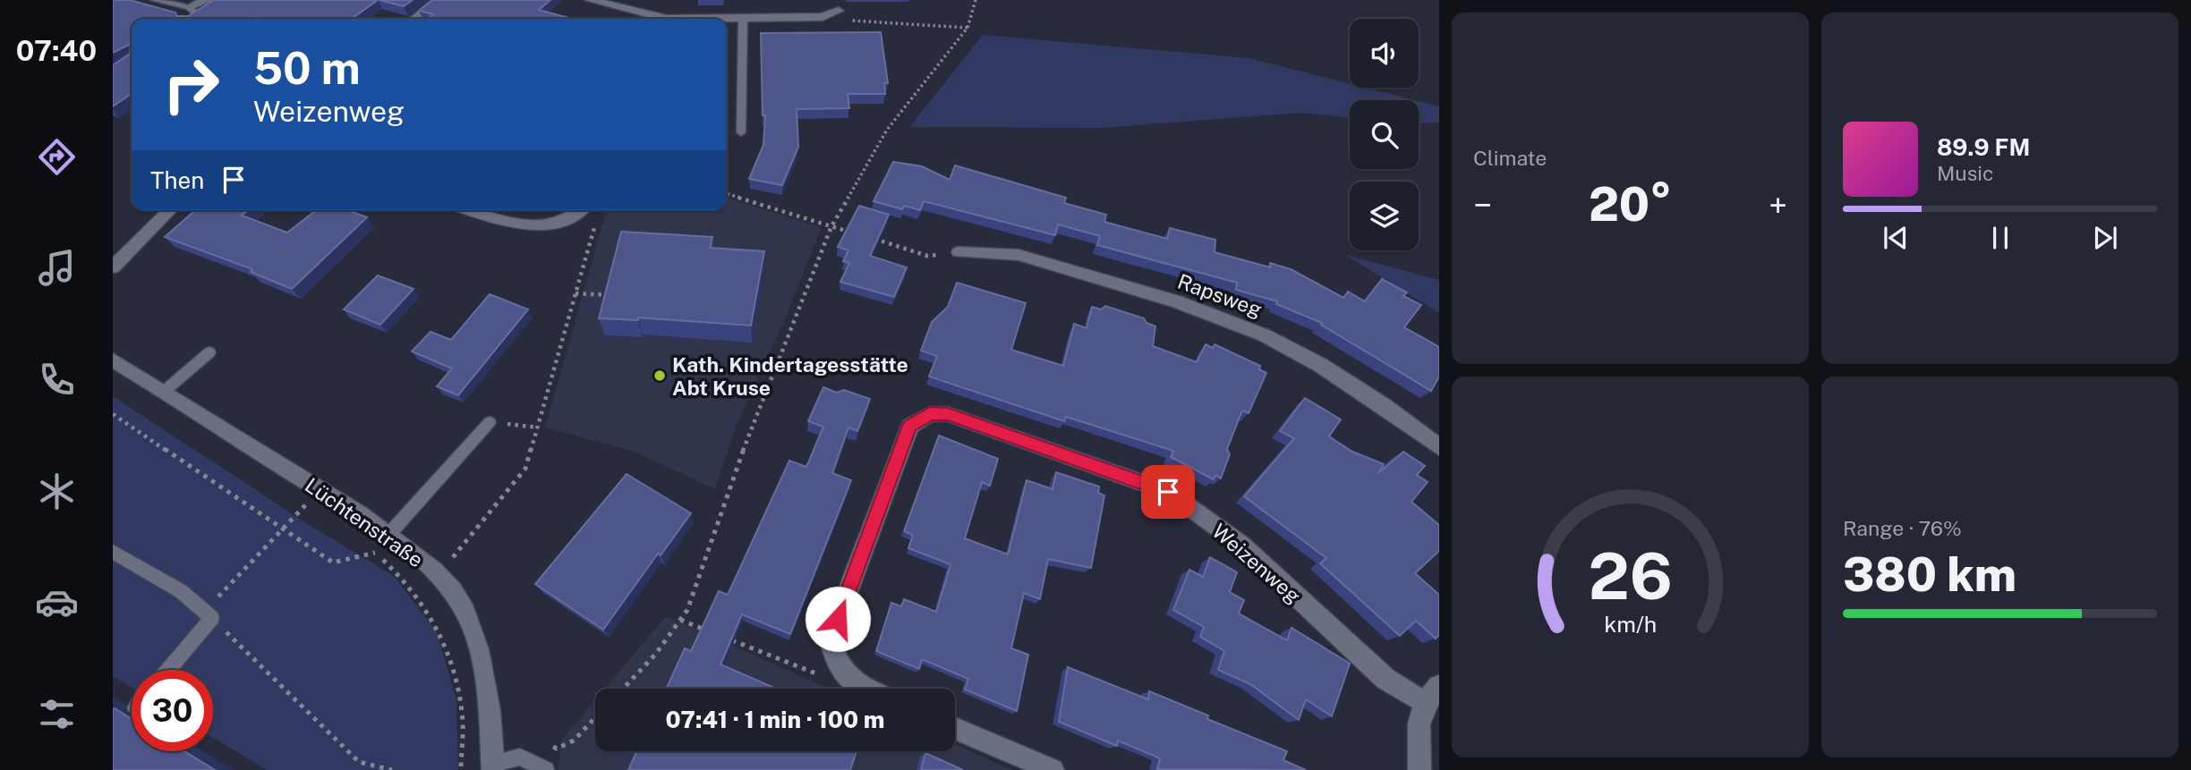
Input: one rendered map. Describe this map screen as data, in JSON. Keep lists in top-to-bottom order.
{
  "streets": {
    "street": ["Rapsweg", "Lüchtenstraße", "Weizenweg"]
  },
  "places": ["Kath. Kindertagesstätte Abt Kruse"],
  "page": {
    "tabs": "07:40",
    "tile": [
      "Climate",
      ["Range · 76%", "380 km"]
    ],
    "turn": ["50 m", "Weizenweg"],
    "song": ["89.9 FM", "Music"],
    "then": "Then",
    "heat": ["−", "20°", "+"],
    "limit": "30",
    "trip": "07:41 · 1 min · 100 m",
    "gauge": ["26", "km/h"]
  }
}
